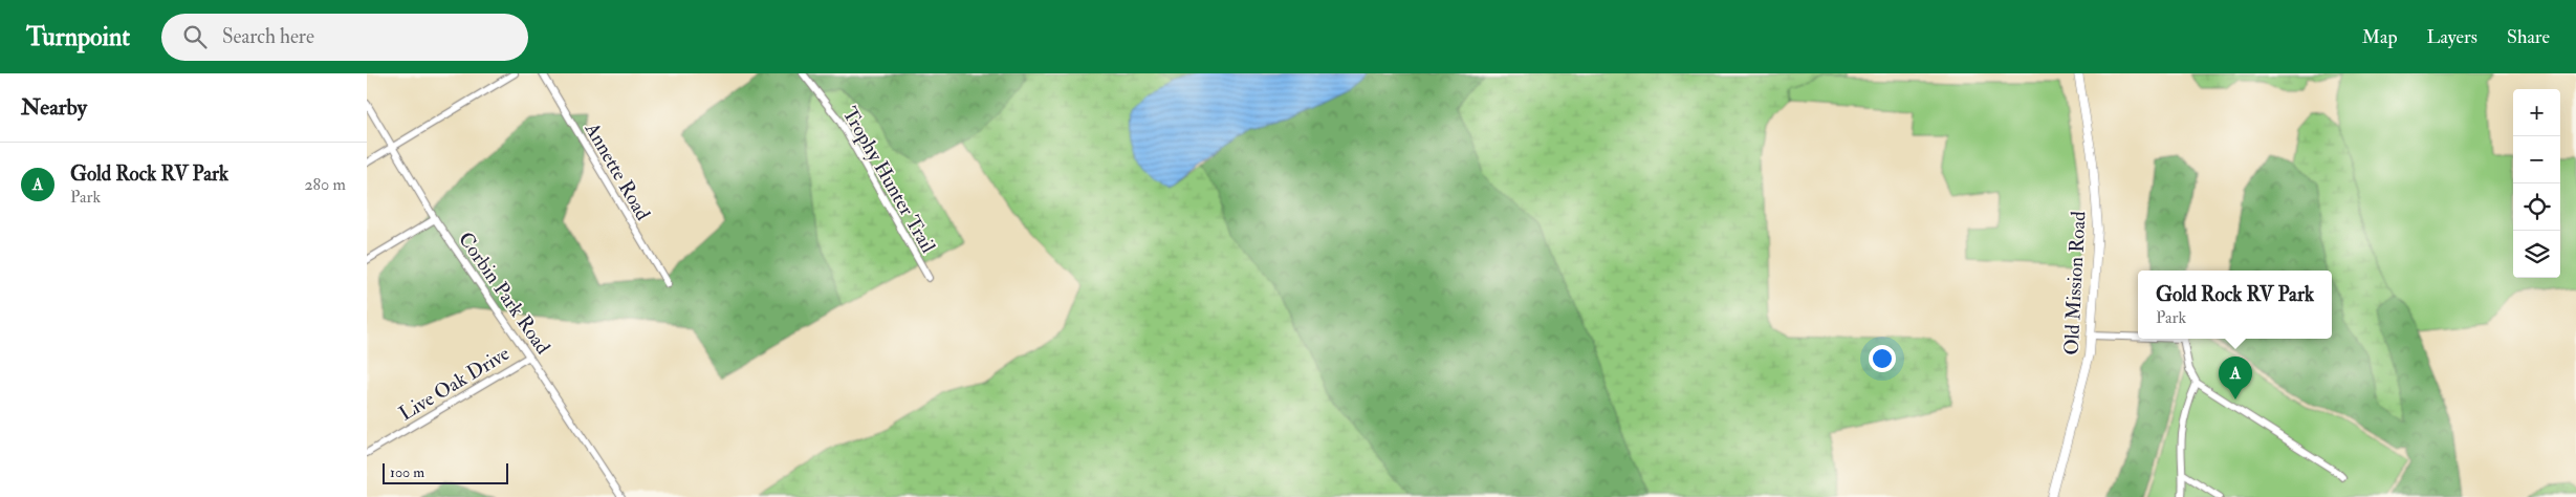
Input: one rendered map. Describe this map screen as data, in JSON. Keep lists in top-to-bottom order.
{
  "streets": {
    "street": [
      "Annette Road",
      "Trophy Hunter Trail",
      "Old Mission Road",
      "Corbin Park Road",
      "Live Oak Drive"
    ]
  },
  "crossings": [
    ["Corbin Park Road", "Live Oak Drive"]
  ],
  "scale_bar": "100 m",
  "page": {
    "header": "Turnpoint",
    "search": "Search here",
    "nav": ["Map", "Layers", "Share"],
    "heading": "Nearby",
    "map_buttons": ["+", "−"],
    "list": [
      {
        "mark": "A",
        "name": "Gold Rock RV Park",
        "note": "Park",
        "value": "280 m"
      }
    ],
    "popup": ["Gold Rock RV Park", "Park"],
    "pins": "A",
    "scale": "100 m"
  }
}
